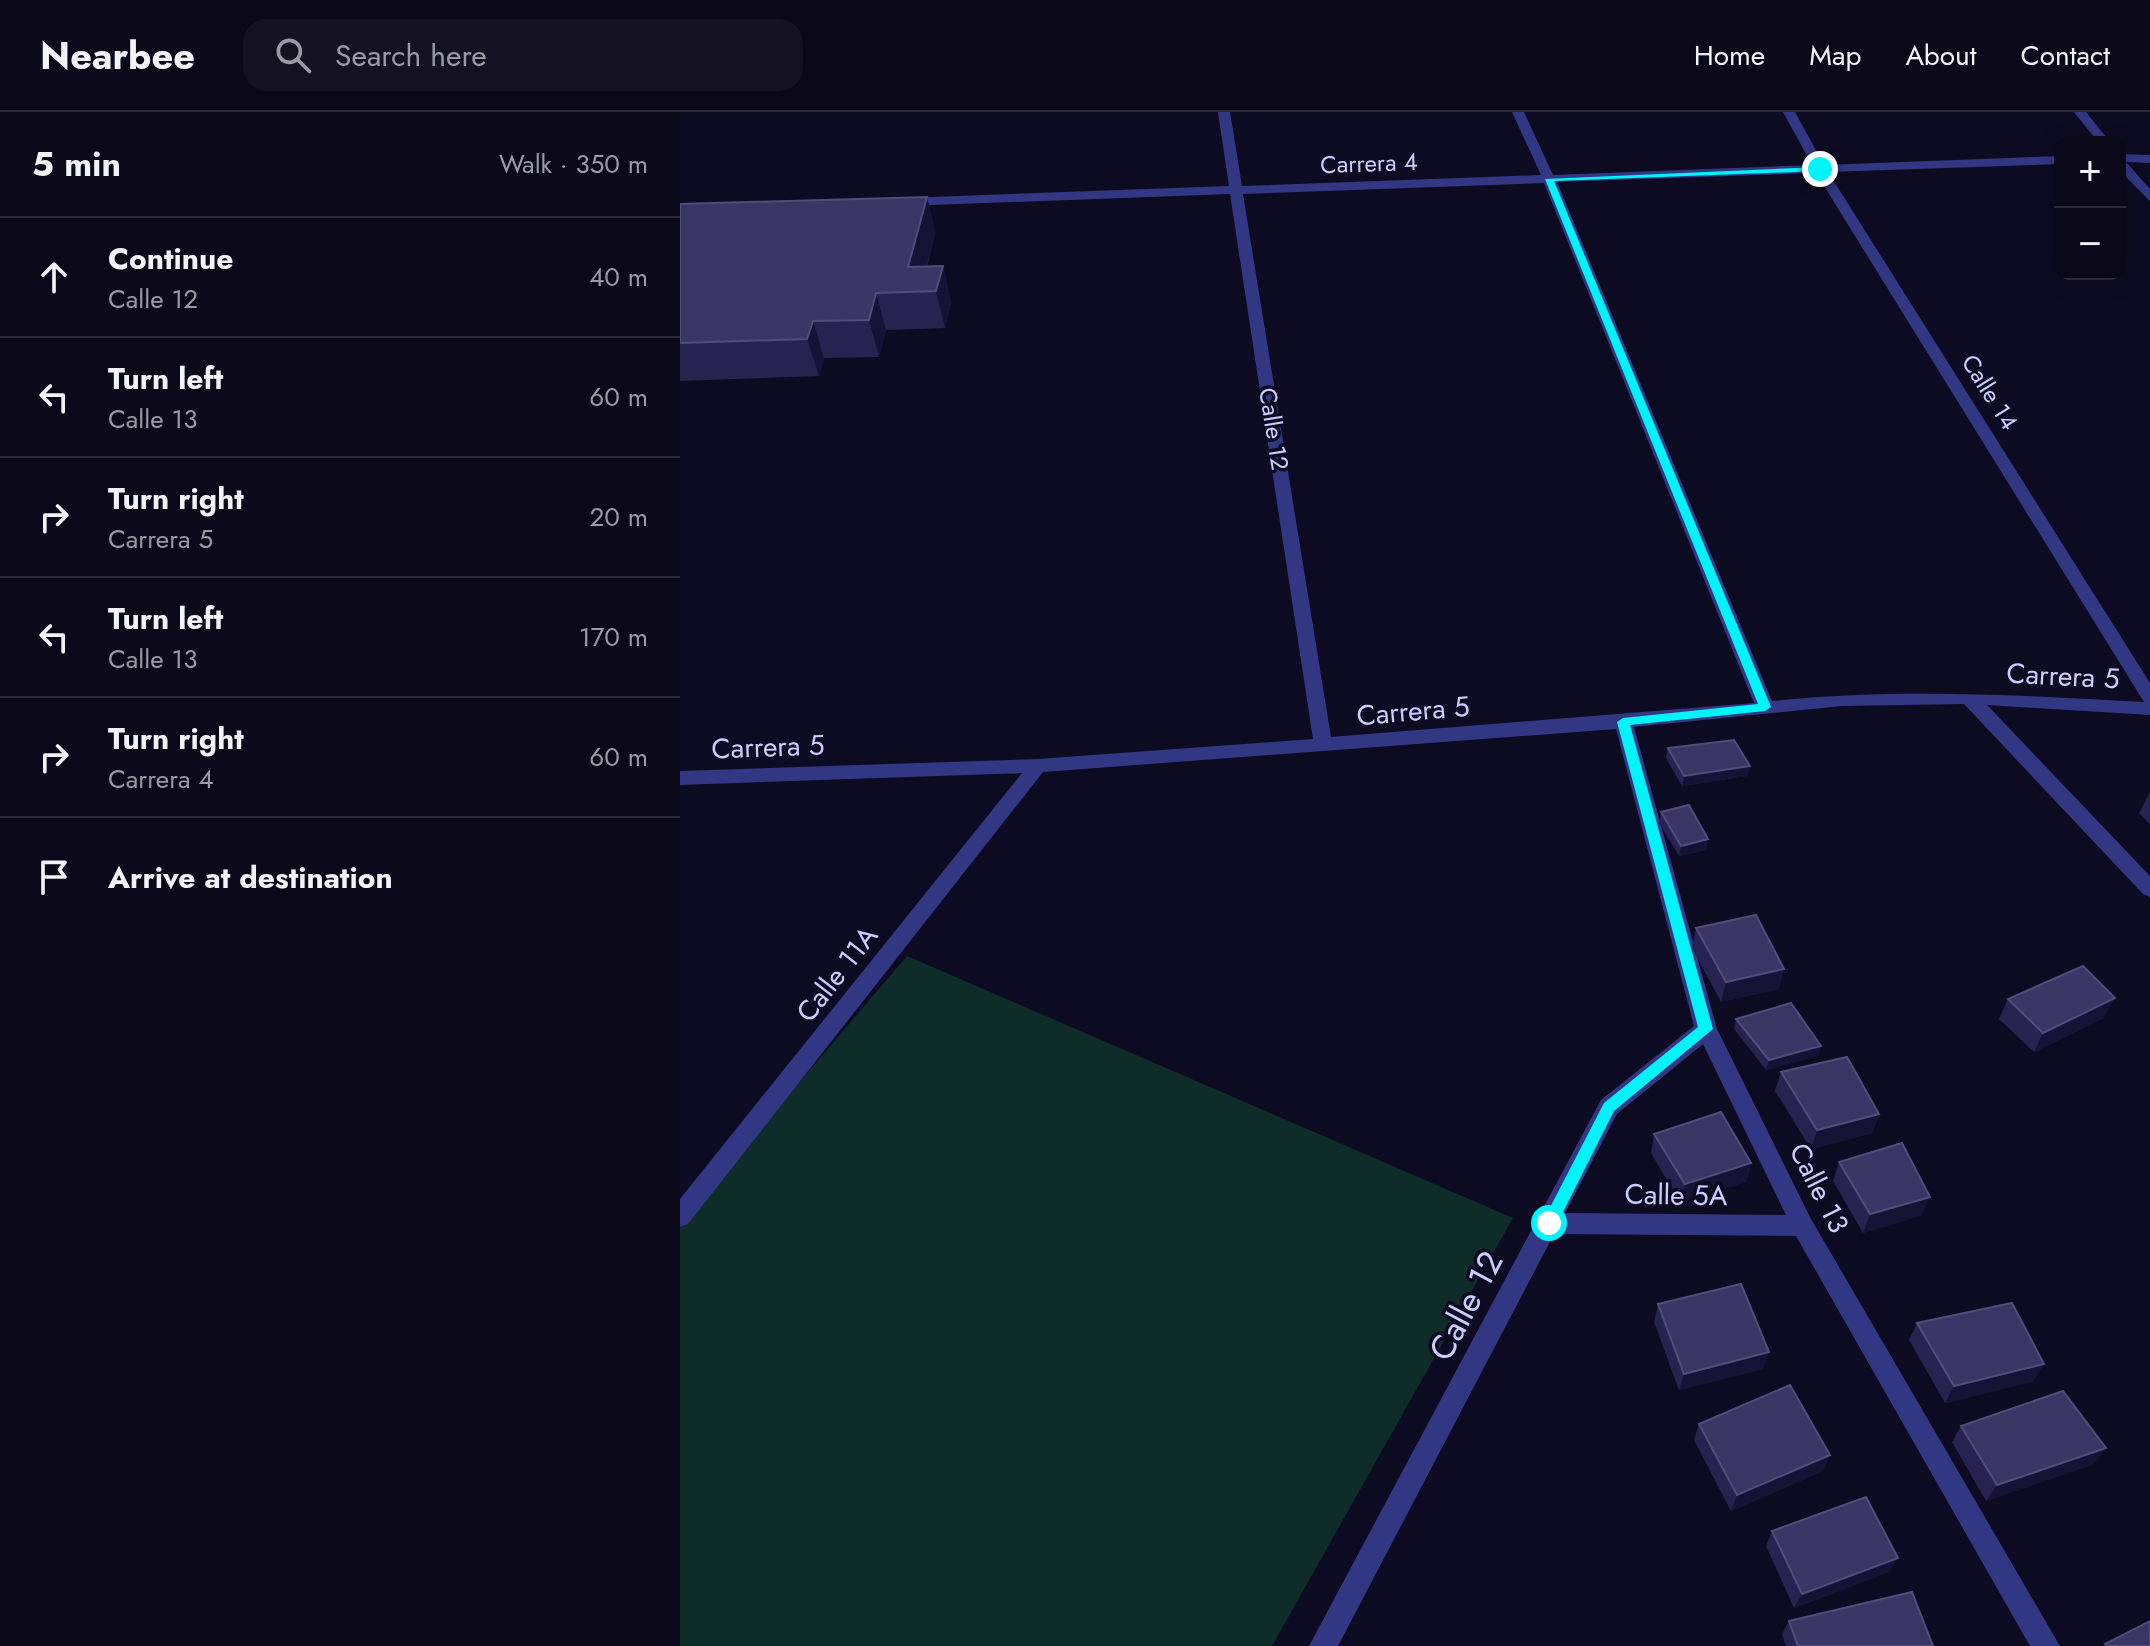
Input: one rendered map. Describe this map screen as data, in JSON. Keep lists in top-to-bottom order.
{
  "streets": {
    "street": [
      "Carrera 4",
      "Calle 14",
      "Calle 12",
      "Carrera 5",
      "Calle 11A",
      "Calle 13",
      "Calle 5A"
    ]
  },
  "crossings": [
    ["Carrera 4", "Calle 14"],
    ["Carrera 4", "Calle 12"],
    ["Calle 12", "Carrera 5"],
    ["Calle 12", "Calle 13"],
    ["Calle 12", "Calle 5A"],
    ["Carrera 5", "Calle 11A"],
    ["Carrera 5", "Calle 13"],
    ["Calle 13", "Calle 5A"]
  ],
  "page": {
    "header": "Nearbee",
    "search": "Search here",
    "nav": [
      "Home",
      "Map",
      "About",
      "Contact"
    ],
    "heading": ["5 min", "Walk · 350 m"],
    "map_buttons": ["+", "−"],
    "list": [
      ["Continue", "Calle 12", "40 m"],
      ["Turn left", "Calle 13", "60 m"],
      ["Turn right", "Carrera 5", "20 m"],
      ["Turn left", "Calle 13", "170 m"],
      ["Turn right", "Carrera 4", "60 m"],
      "Arrive at destination"
    ]
  }
}
